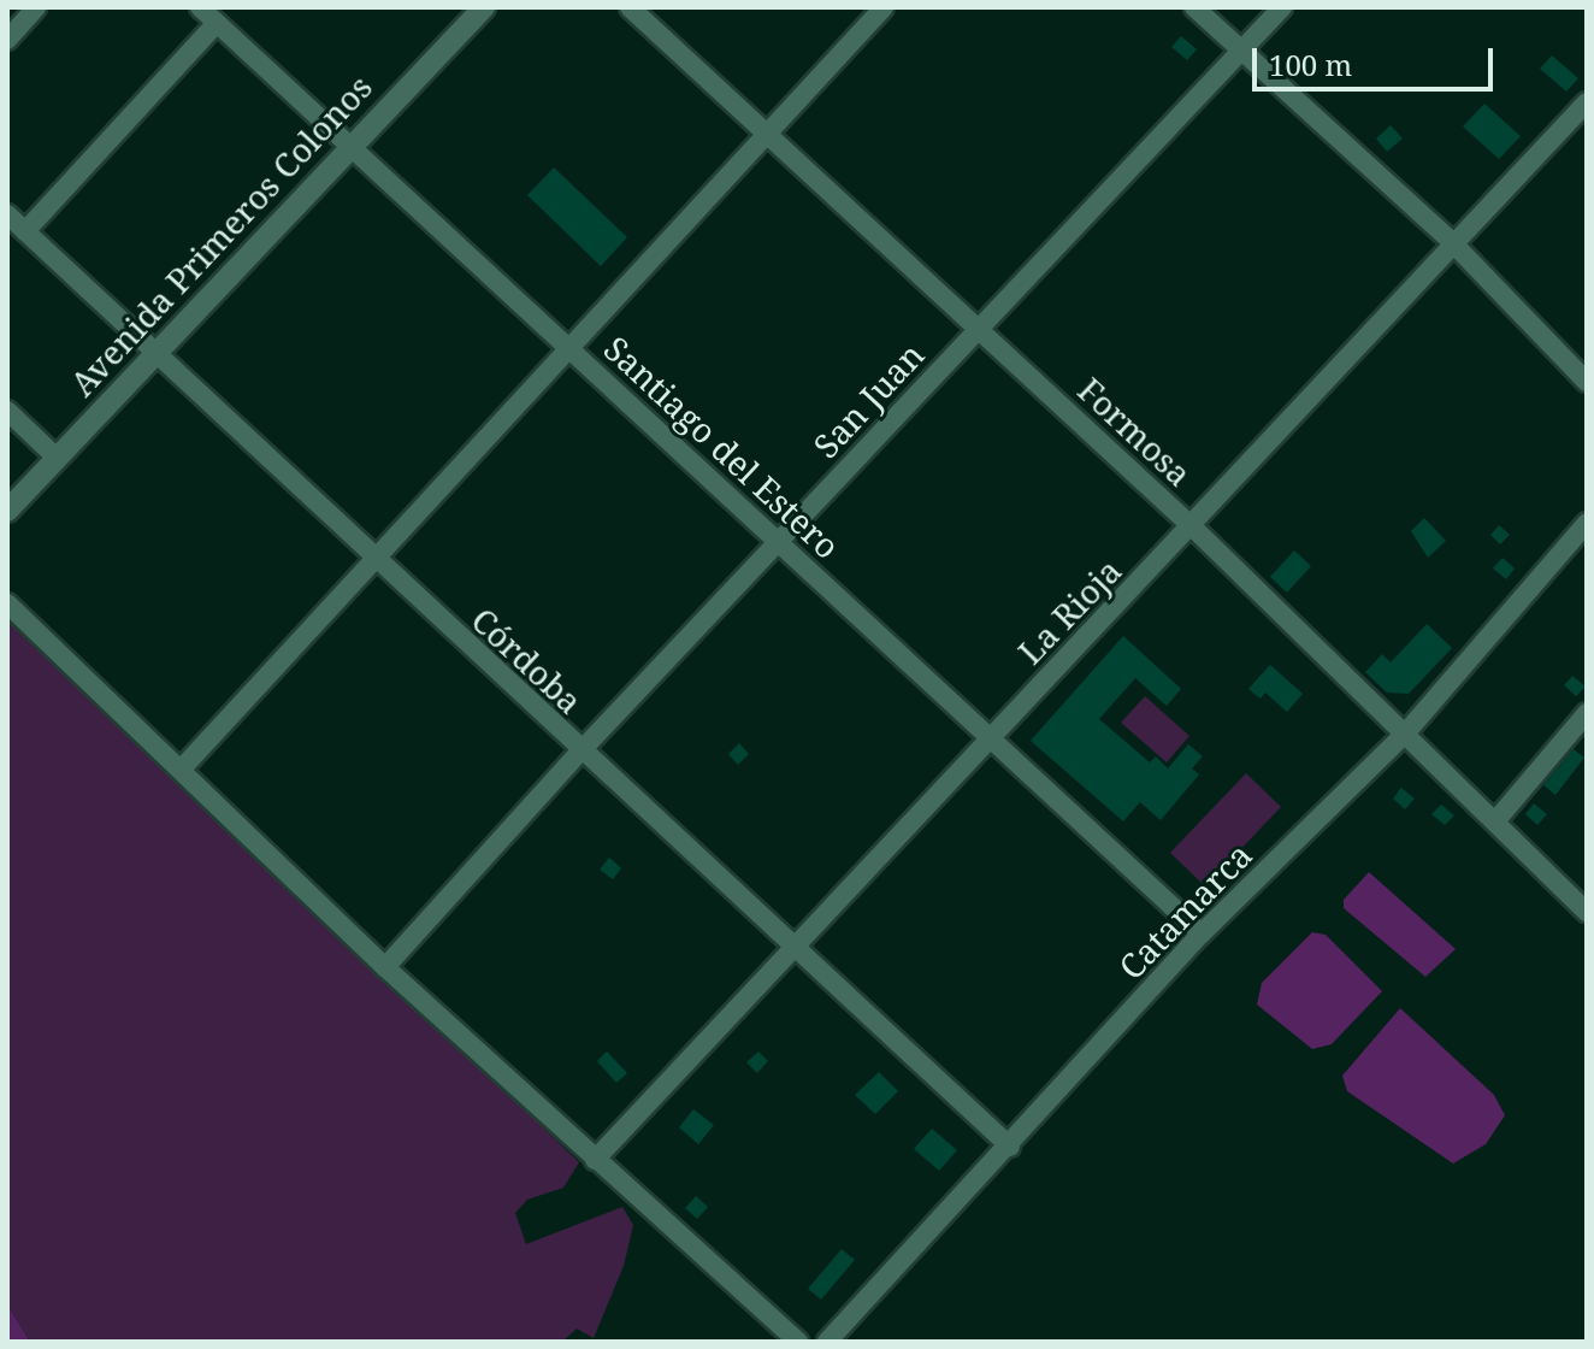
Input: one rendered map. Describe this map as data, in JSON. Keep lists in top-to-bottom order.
{
  "streets": {
    "street": [
      "Avenida Primeros Colonos",
      "San Juan",
      "Formosa",
      "Santiago del Estero",
      "La Rioja",
      "Córdoba",
      "Catamarca"
    ]
  },
  "crossings": [
    ["Avenida Primeros Colonos", "Santiago del Estero"],
    ["Avenida Primeros Colonos", "Córdoba"],
    ["San Juan", "Formosa"],
    ["San Juan", "Santiago del Estero"],
    ["San Juan", "Córdoba"],
    ["Formosa", "La Rioja"],
    ["Formosa", "Catamarca"],
    ["Santiago del Estero", "La Rioja"],
    ["Santiago del Estero", "Catamarca"],
    ["La Rioja", "Córdoba"],
    ["Córdoba", "Catamarca"]
  ],
  "scale_bar": "100 m"
}
